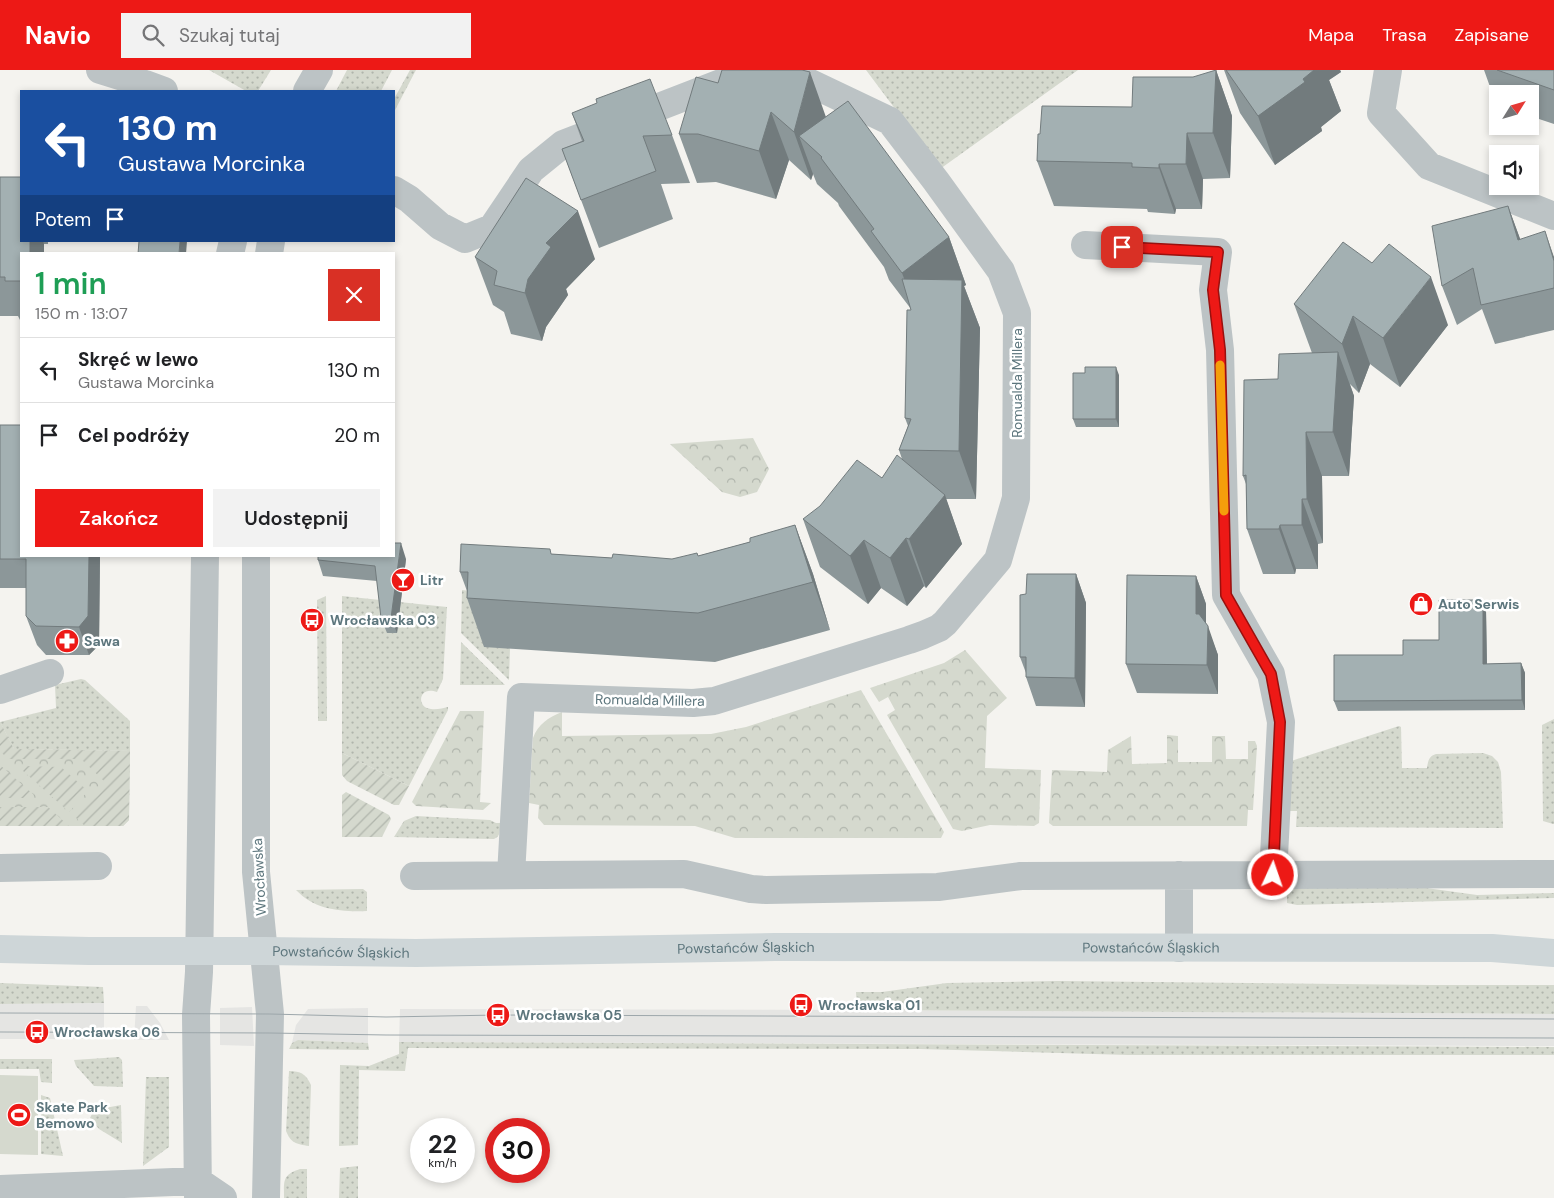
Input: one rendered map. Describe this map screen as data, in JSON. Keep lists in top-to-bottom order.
{
  "streets": {
    "main road": ["Powstańców Śląskich"],
    "street": ["Romualda Millera", "Wrocławska"]
  },
  "crossings": [
    ["Wrocławska", "Powstańców Śląskich"]
  ],
  "places": {
    "bar": ["Litr"],
    "shop": ["Auto Serwis"],
    "bus stop": [
      "Wrocławska 03",
      "Wrocławska 01",
      "Wrocławska 05",
      "Wrocławska 06"
    ],
    "pharmacy": ["Sawa"],
    "sports": ["Skate Park Bemowo"]
  },
  "north": "top right",
  "page": {
    "header": "Navio",
    "search": "Szukaj tutaj",
    "nav": ["Mapa", "Trasa", "Zapisane"],
    "turn": ["130 m", "Gustawa Morcinka"],
    "then": "Potem",
    "heading": ["1 min", "150 m · 13:07"],
    "list": [
      {
        "name": "Skręć w lewo",
        "note": "Gustawa Morcinka",
        "value": "130 m"
      },
      {
        "name": "Cel podróży",
        "value": "20 m"
      }
    ],
    "buttons": ["Zakończ", "Udostępnij"],
    "speed": "22 km/h",
    "limit": "30"
  }
}
